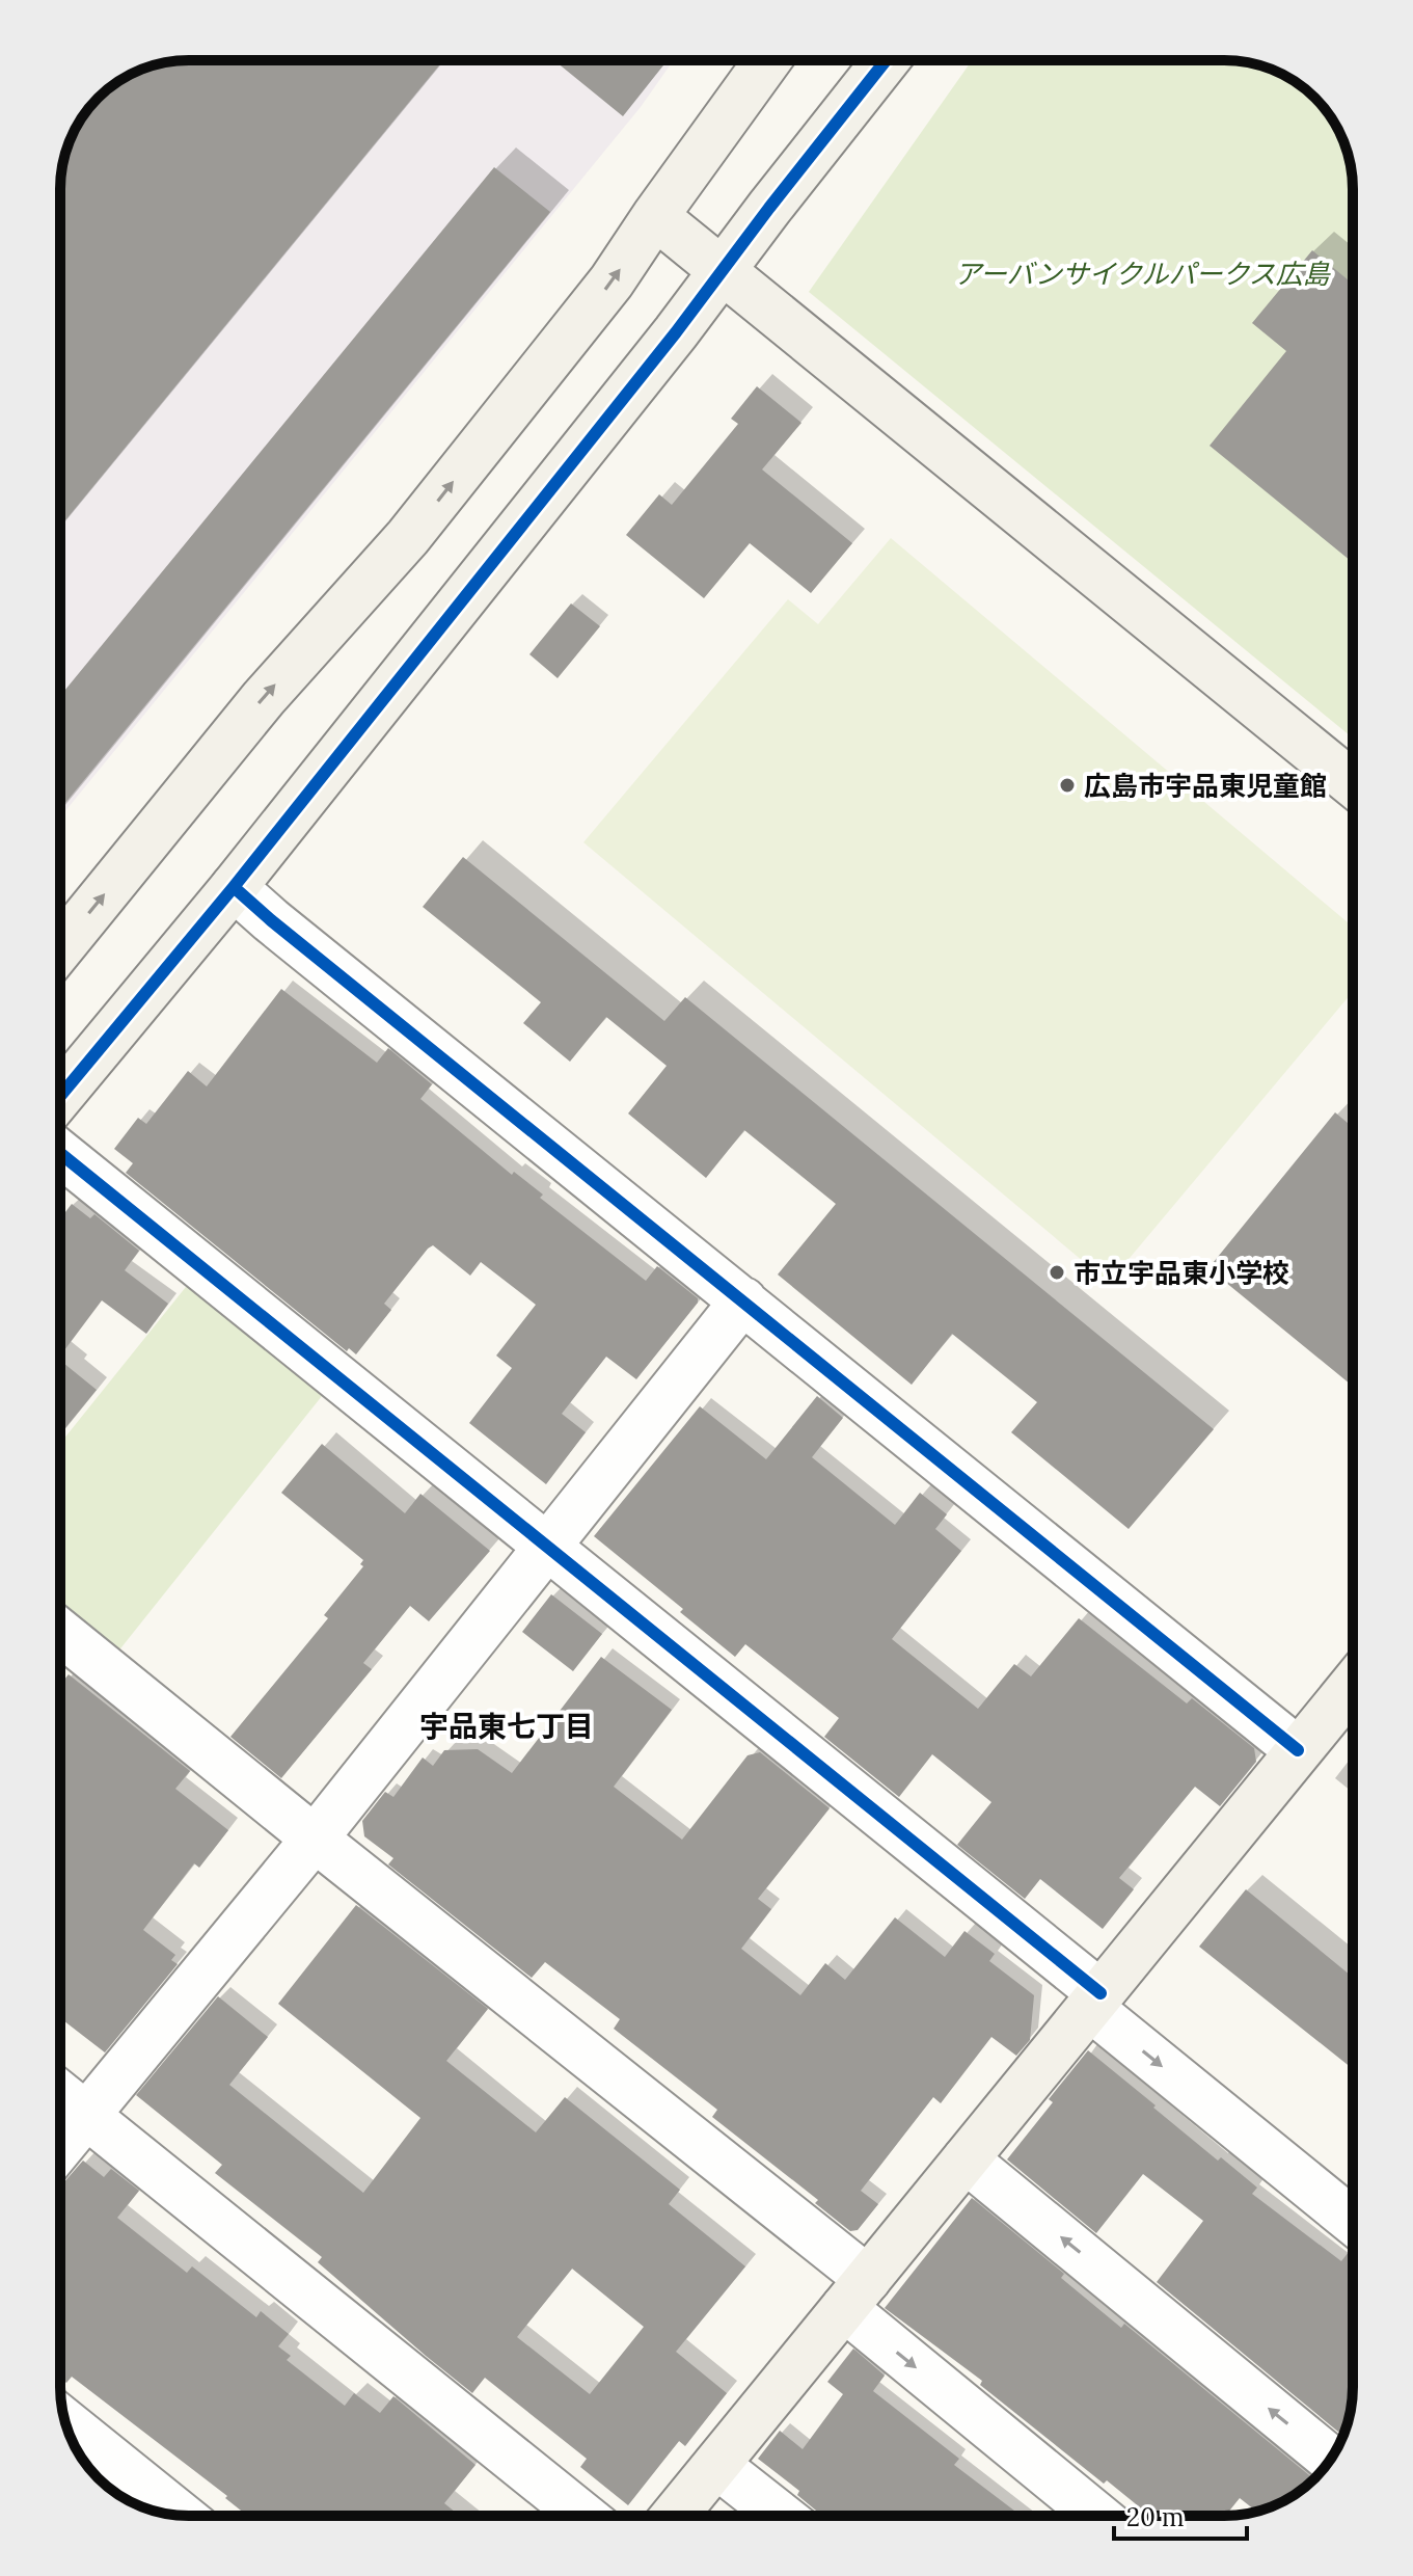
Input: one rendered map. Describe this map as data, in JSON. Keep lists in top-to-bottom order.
{
  "districts": ["宇品東七丁目"],
  "parks": ["アーバンサイクルパークス広島"],
  "places": ["広島市宇品東児童館", "市立宇品東小学校"],
  "scale_bar": "20 m"
}
